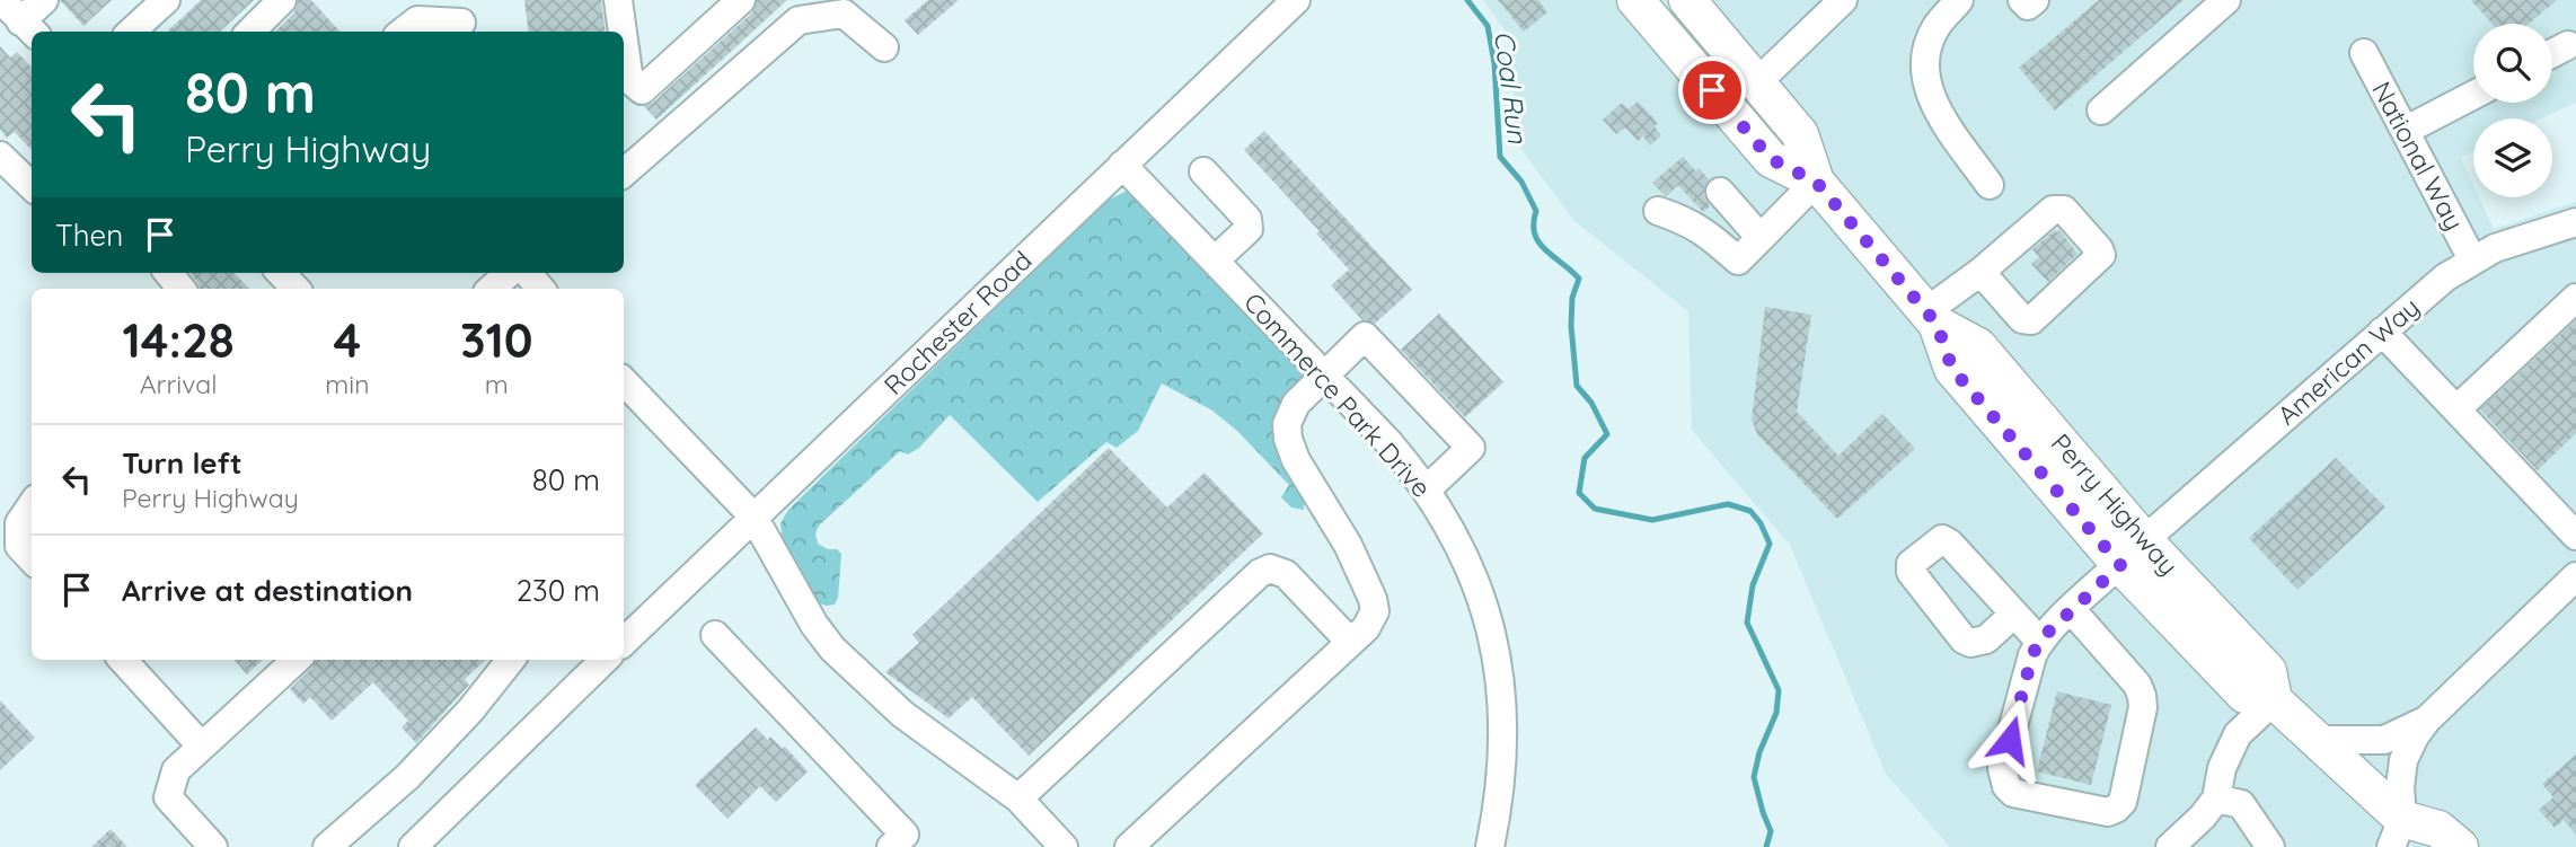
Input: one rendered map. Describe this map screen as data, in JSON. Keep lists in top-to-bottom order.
{
  "streets": {
    "main road": ["Perry Highway"],
    "street": [
      "National Way",
      "Rochester Road",
      "American Way",
      "Commerce Park Drive"
    ]
  },
  "crossings": [
    ["National Way", "American Way"],
    ["Rochester Road", "Commerce Park Drive"],
    ["American Way", "Perry Highway"]
  ],
  "water": ["Coal Run"],
  "page": {
    "turn": ["80 m", "Perry Highway"],
    "then": "Then",
    "eta": [
      "14:28",
      "Arrival",
      "4",
      "min",
      "310",
      "m"
    ],
    "list": [
      {
        "name": "Turn left",
        "note": "Perry Highway",
        "value": "80 m"
      },
      {
        "name": "Arrive at destination",
        "value": "230 m"
      }
    ]
  }
}
